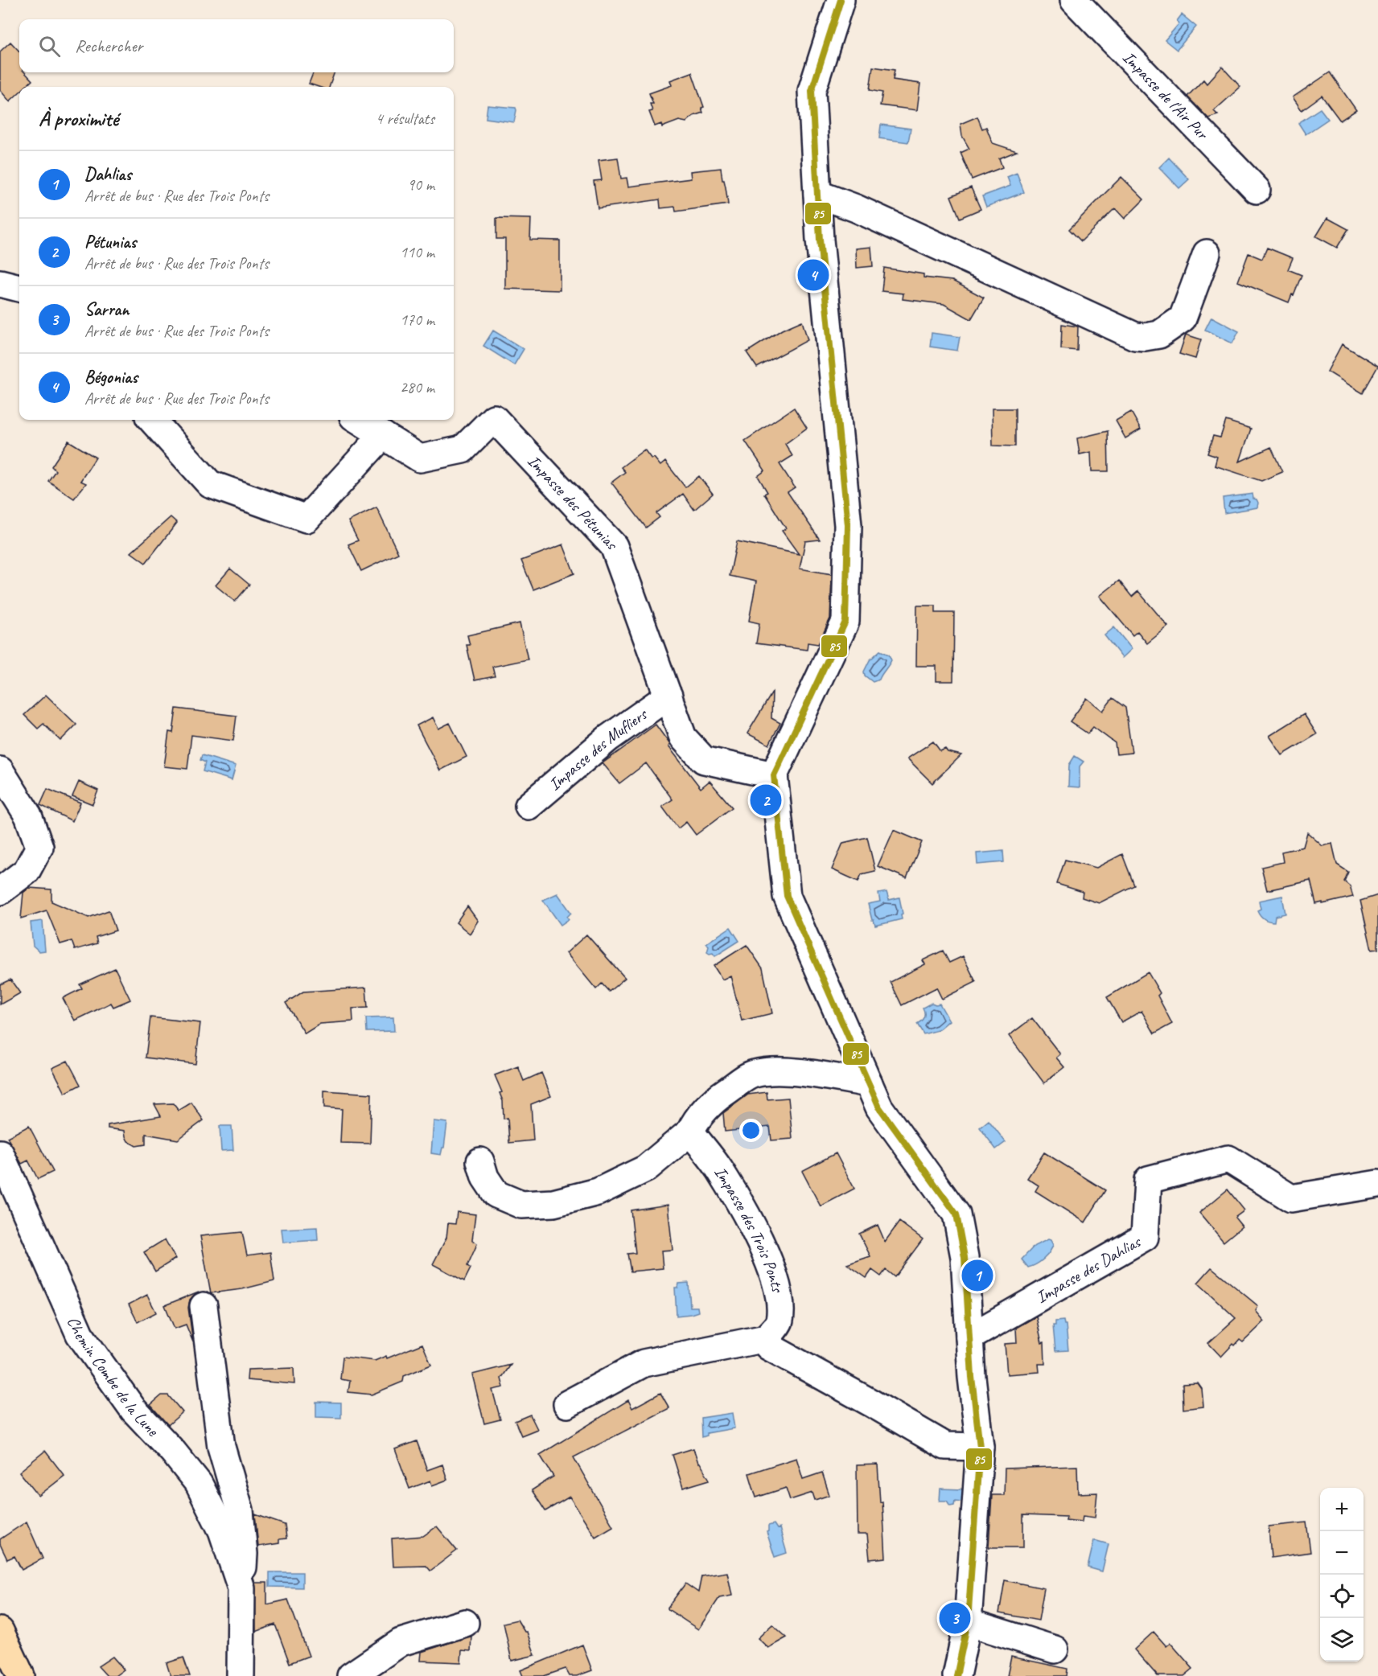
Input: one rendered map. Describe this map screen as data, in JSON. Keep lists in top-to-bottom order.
{
  "streets": {
    "street": [
      "Impasse de l'Air Pur",
      "Impasse des Pétunias",
      "Impasse des Mufliers",
      "Impasse des Trois Ponts",
      "Impasse des Dahlias",
      "Chemin Combe de la Lune"
    ]
  },
  "crossings": [
    ["Impasse des Pétunias", "Impasse des Mufliers"]
  ],
  "lines": ["transit line 85"],
  "page": {
    "search": "Rechercher",
    "heading": ["À proximité", "4 résultats"],
    "list": [
      {
        "mark": "1",
        "name": "Dahlias",
        "note": "Arrêt de bus · Rue des Trois Ponts",
        "value": "90 m"
      },
      {
        "mark": "2",
        "name": "Pétunias",
        "note": "Arrêt de bus · Rue des Trois Ponts",
        "value": "110 m"
      },
      {
        "mark": "3",
        "name": "Sarran",
        "note": "Arrêt de bus · Rue des Trois Ponts",
        "value": "170 m"
      },
      {
        "mark": "4",
        "name": "Bégonias",
        "note": "Arrêt de bus · Rue des Trois Ponts",
        "value": "280 m"
      }
    ],
    "pins": [
      "4",
      "2",
      "1",
      "3"
    ],
    "map_buttons": ["+", "−"]
  }
}
